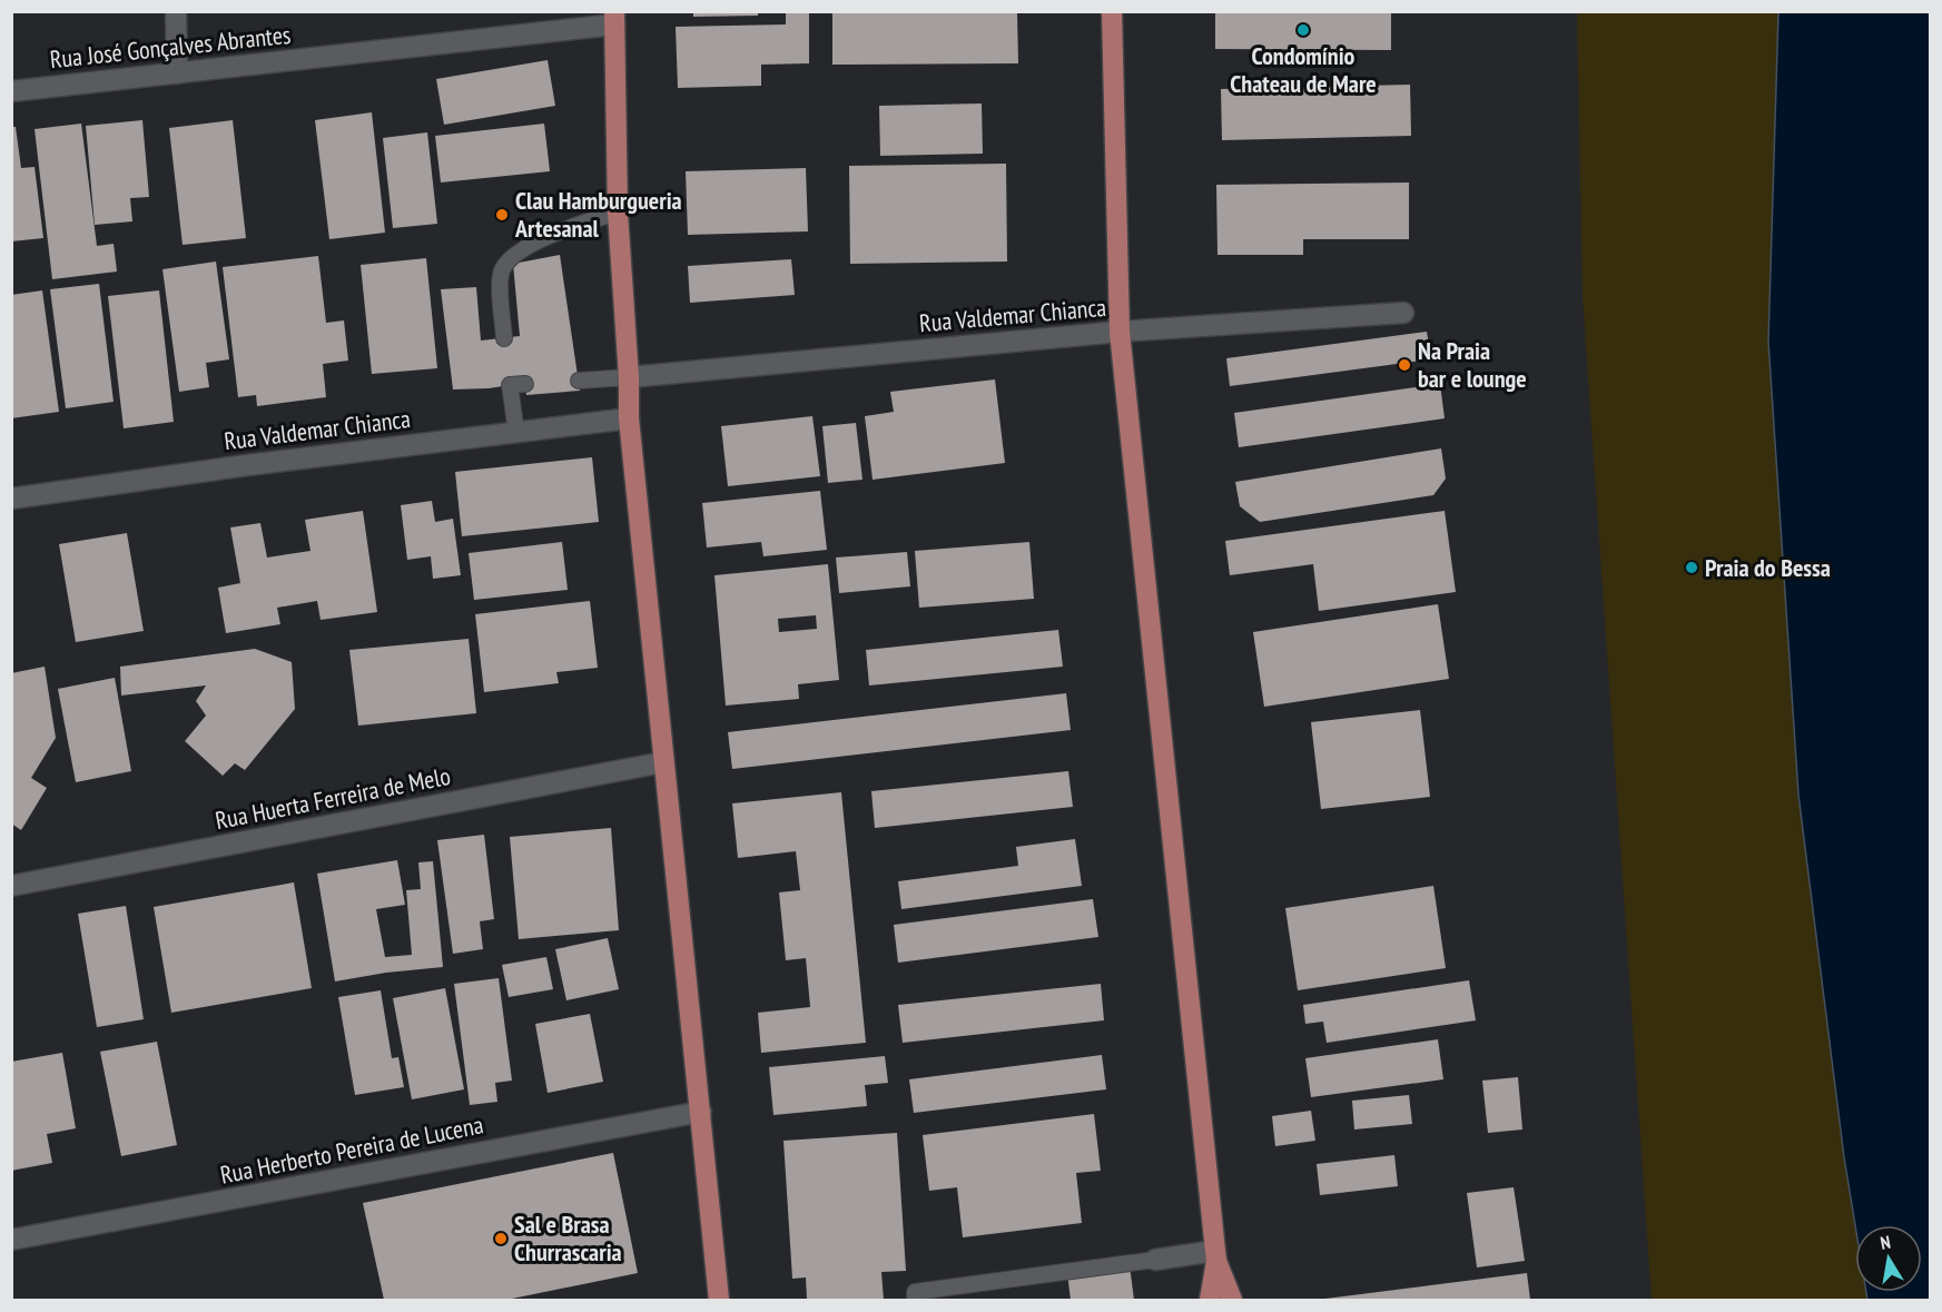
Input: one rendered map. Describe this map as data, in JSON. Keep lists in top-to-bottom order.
{
  "streets": {
    "street": [
      "Rua José Gonçalves Abrantes",
      "Rua Valdemar Chianca",
      "Rua Huerta Ferreira de Melo",
      "Rua Herberto Pereira de Lucena"
    ]
  },
  "places": [
    "Condomínio Chateau de Mare",
    "Clau Hamburgueria Artesanal",
    "Na Praia bar e lounge",
    "Praia do Bessa",
    "Sal e Brasa Churrascaria"
  ],
  "north": "top"
}
